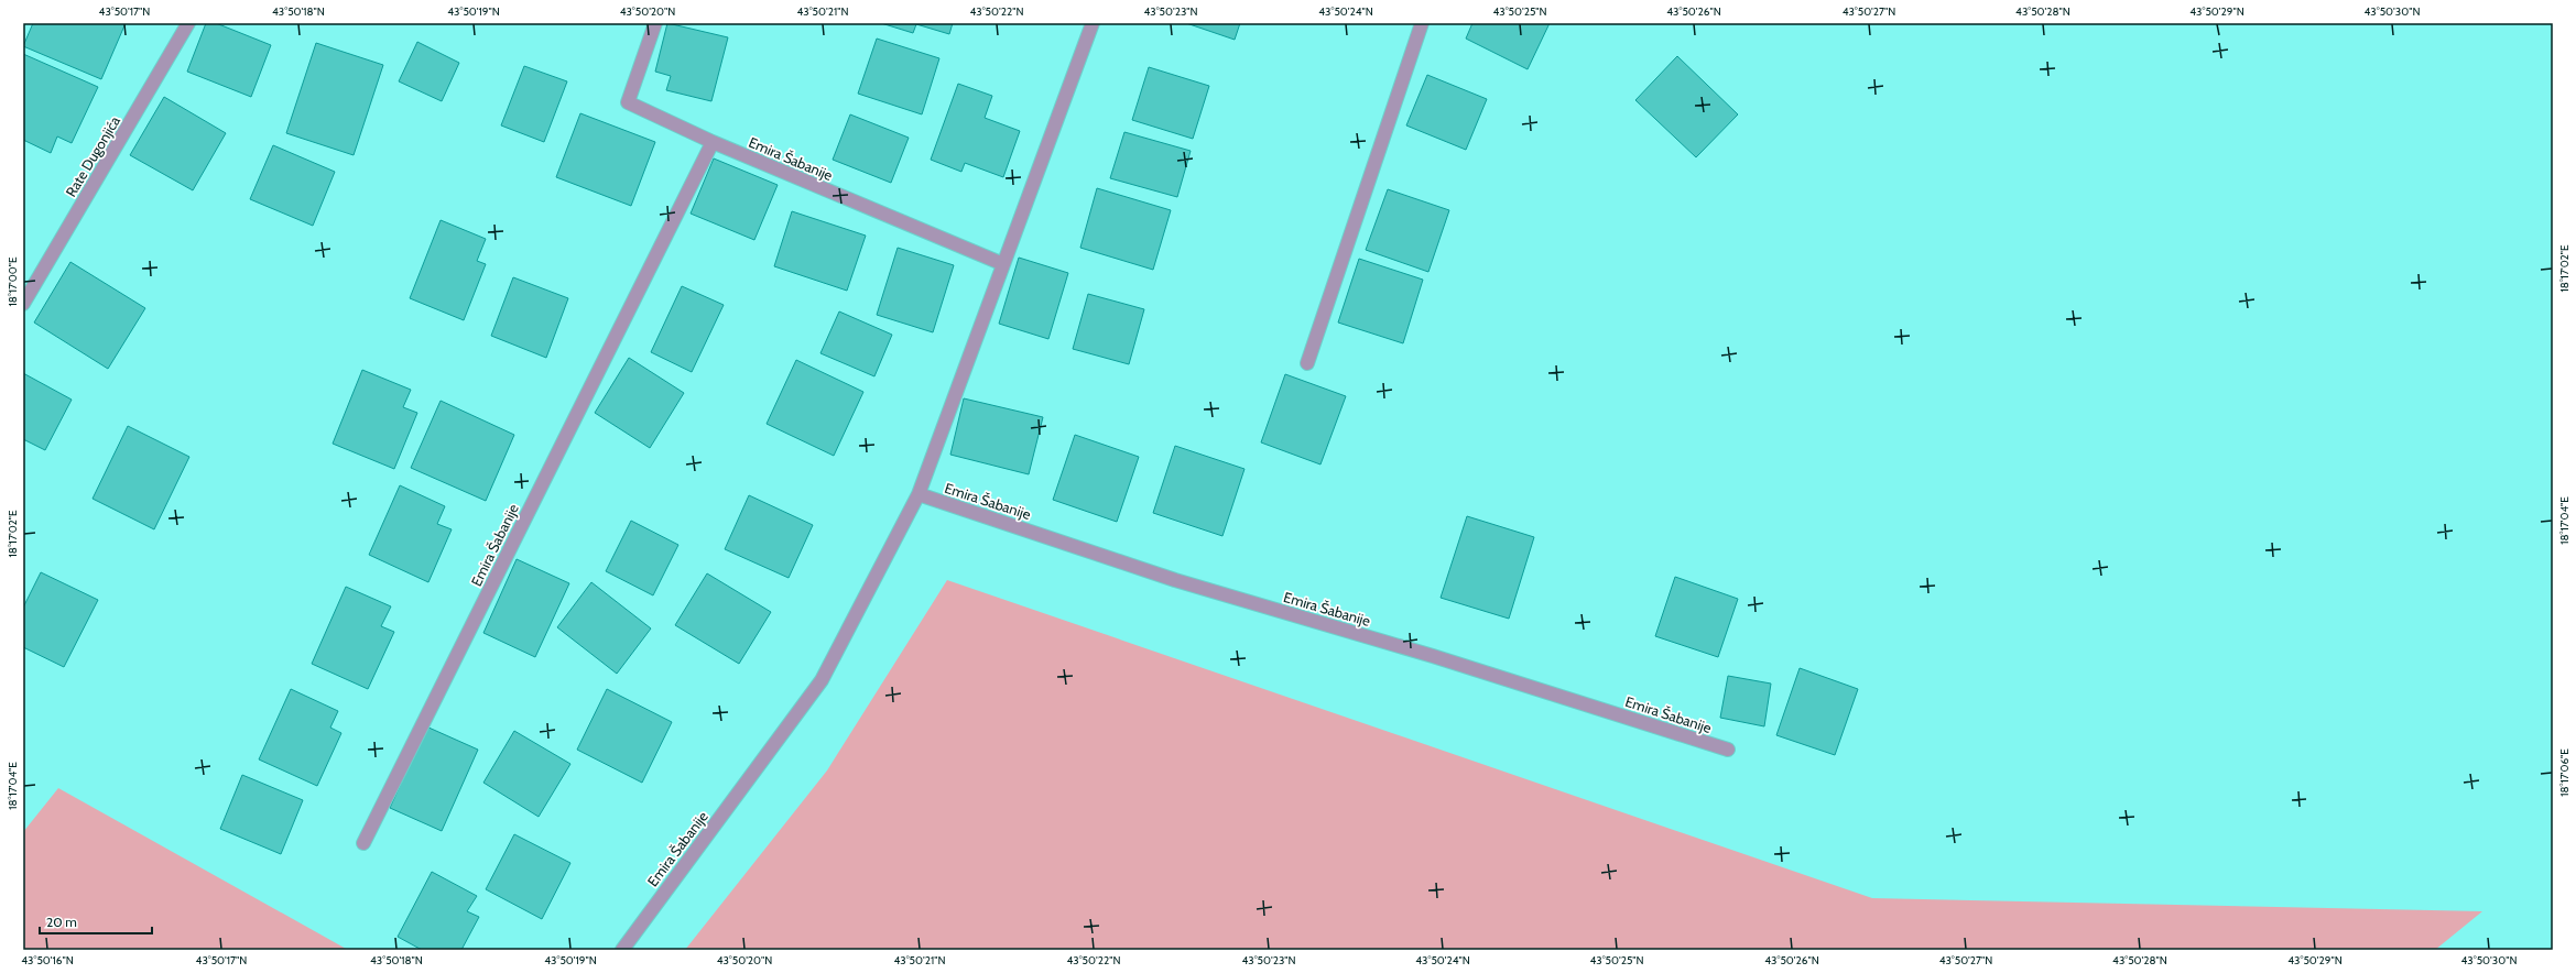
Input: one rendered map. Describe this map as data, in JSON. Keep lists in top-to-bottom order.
{
  "streets": {
    "street": ["Rate Dugonjića", "Emira Šabanije"]
  },
  "scale_bar": "20 m",
  "coordinates": [
    "43°50'17\"N",
    "43°50'18\"N",
    "43°50'19\"N",
    "43°50'20\"N",
    "43°50'21\"N",
    "43°50'22\"N",
    "43°50'23\"N",
    "43°50'24\"N",
    "43°50'25\"N",
    "43°50'26\"N",
    "43°50'27\"N",
    "43°50'28\"N",
    "43°50'29\"N",
    "43°50'30\"N",
    "18°17'02\"E",
    "18°17'00\"E",
    "18°17'04\"E",
    "18°17'06\"E",
    "43°50'16\"N"
  ]
}
